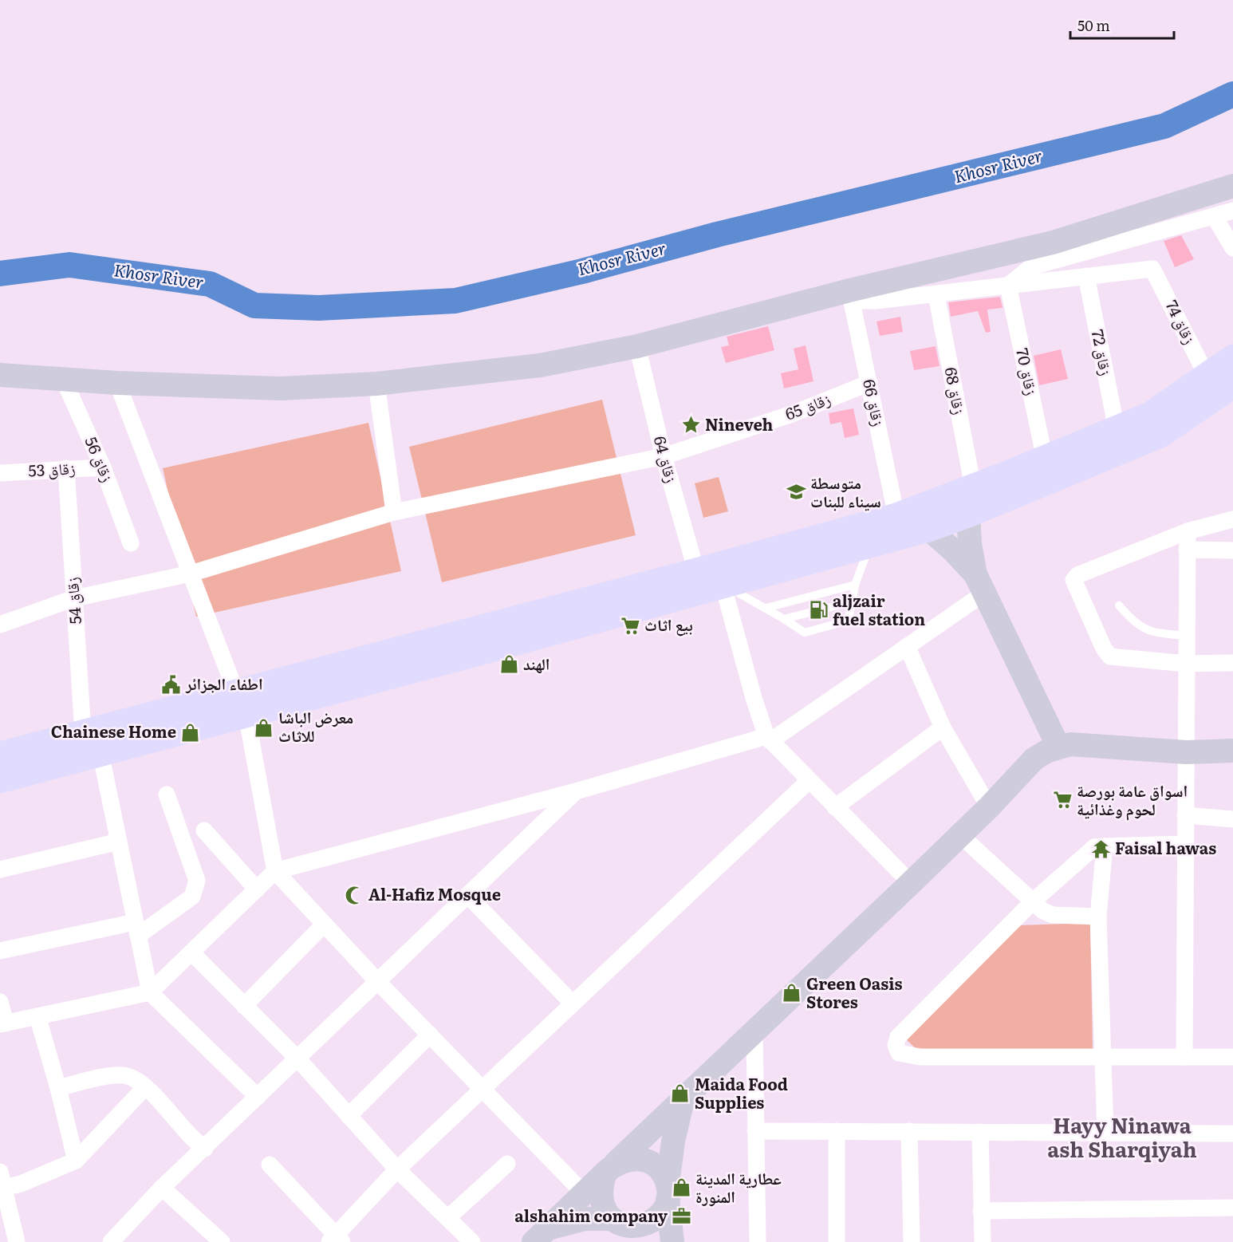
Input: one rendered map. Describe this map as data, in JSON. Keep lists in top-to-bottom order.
{
  "streets": {
    "street": [
      "زقاق 74",
      "زقاق 72",
      "زقاق 70",
      "زقاق 68",
      "زقاق 66",
      "زقاق 65",
      "زقاق 56",
      "زقاق 64",
      "زقاق 53",
      "زقاق 54"
    ]
  },
  "crossings": [
    ["زقاق 74", "زقاق 72"],
    ["زقاق 66", "زقاق 65"],
    ["زقاق 65", "زقاق 64"],
    ["زقاق 65", "زقاق 54"],
    ["زقاق 56", "زقاق 53"],
    ["زقاق 53", "زقاق 54"]
  ],
  "districts": ["Hayy Ninawa ash Sharqiyah"],
  "water": ["Khosr River"],
  "places": {
    "place": ["Nineveh"],
    "school or university": ["متوسطة سيناء للبنات"],
    "fuel station": ["aljzair fuel station"],
    "supermarket": ["بيع اثاث", "اسواق عامة بورصة لحوم وغذائية"],
    "shop": [
      "الهند",
      "معرض الباشا للاثاث",
      "Chainese Home",
      "Green Oasis Stores",
      "Maida Food Supplies",
      "عطارية المدينة المنورة"
    ],
    "public building": ["اطفاء الجزائر"],
    "temple": ["Faisal hawas"],
    "mosque": ["Al-Hafiz Mosque"],
    "office": ["alshahim company"]
  },
  "scale_bar": "50 m"
}
